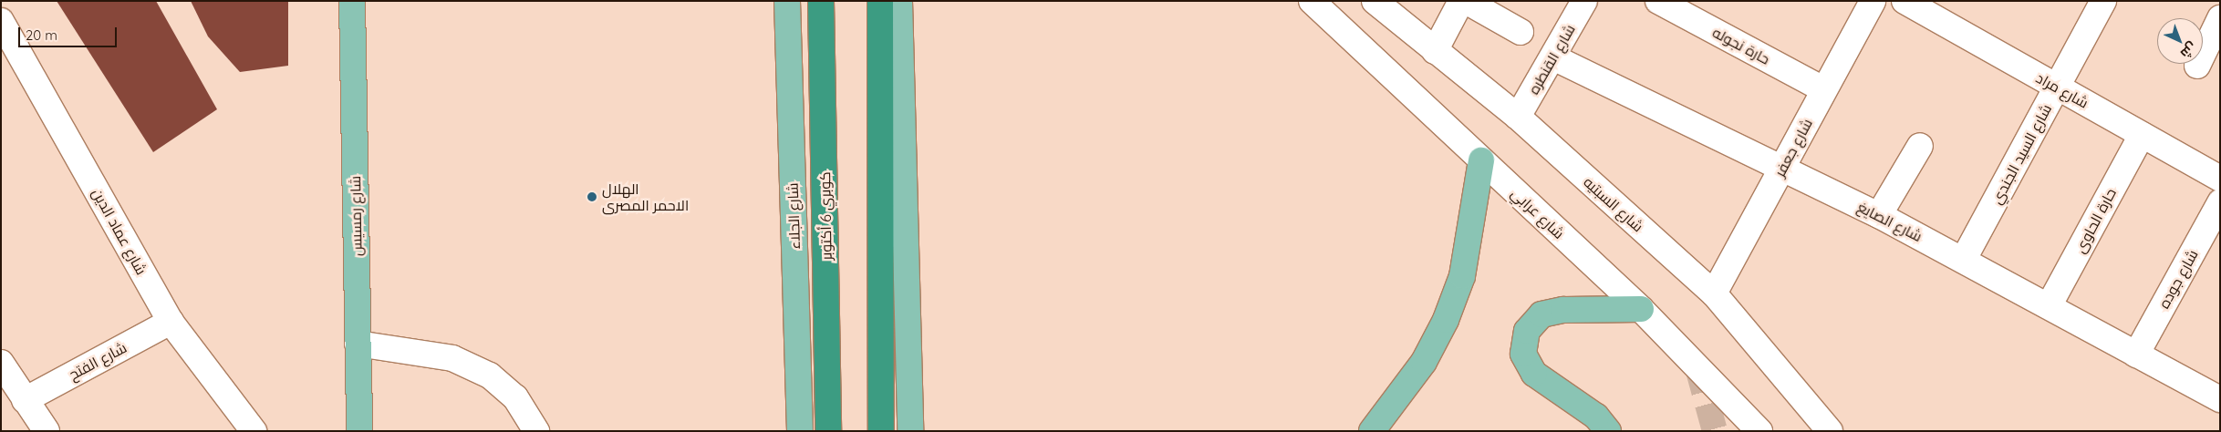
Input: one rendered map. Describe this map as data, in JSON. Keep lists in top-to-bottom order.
{
  "streets": {
    "highway": ["كوبري 6 أكتوبر"],
    "main road": ["شارع رمسيس", "شارع الجلاء"],
    "street": [
      "حارة نجوله",
      "شارع القنطره",
      "شارع مراد",
      "شارع جعفر",
      "شارع السيد الجندي",
      "شارع السبتيه",
      "شارع عرابي",
      "حارة الحاوى",
      "شارع الصايغ",
      "شارع عماد الدين",
      "شارع جوده",
      "شارع الفتح"
    ]
  },
  "crossings": [
    ["حارة نجوله", "شارع جعفر"],
    ["شارع القنطره", "شارع السبتيه"],
    ["شارع القنطره", "شارع الصايغ"],
    ["شارع مراد", "شارع السيد الجندي"],
    ["شارع مراد", "حارة الحاوى"],
    ["شارع جعفر", "شارع السبتيه"],
    ["شارع جعفر", "شارع الصايغ"],
    ["شارع السيد الجندي", "شارع الصايغ"],
    ["حارة الحاوى", "شارع الصايغ"],
    ["شارع الصايغ", "شارع جوده"],
    ["شارع عماد الدين", "شارع الفتح"]
  ],
  "places": ["الهلال الاحمر المصرى"],
  "scale_bar": "20 m",
  "north": "bottom right"
}
